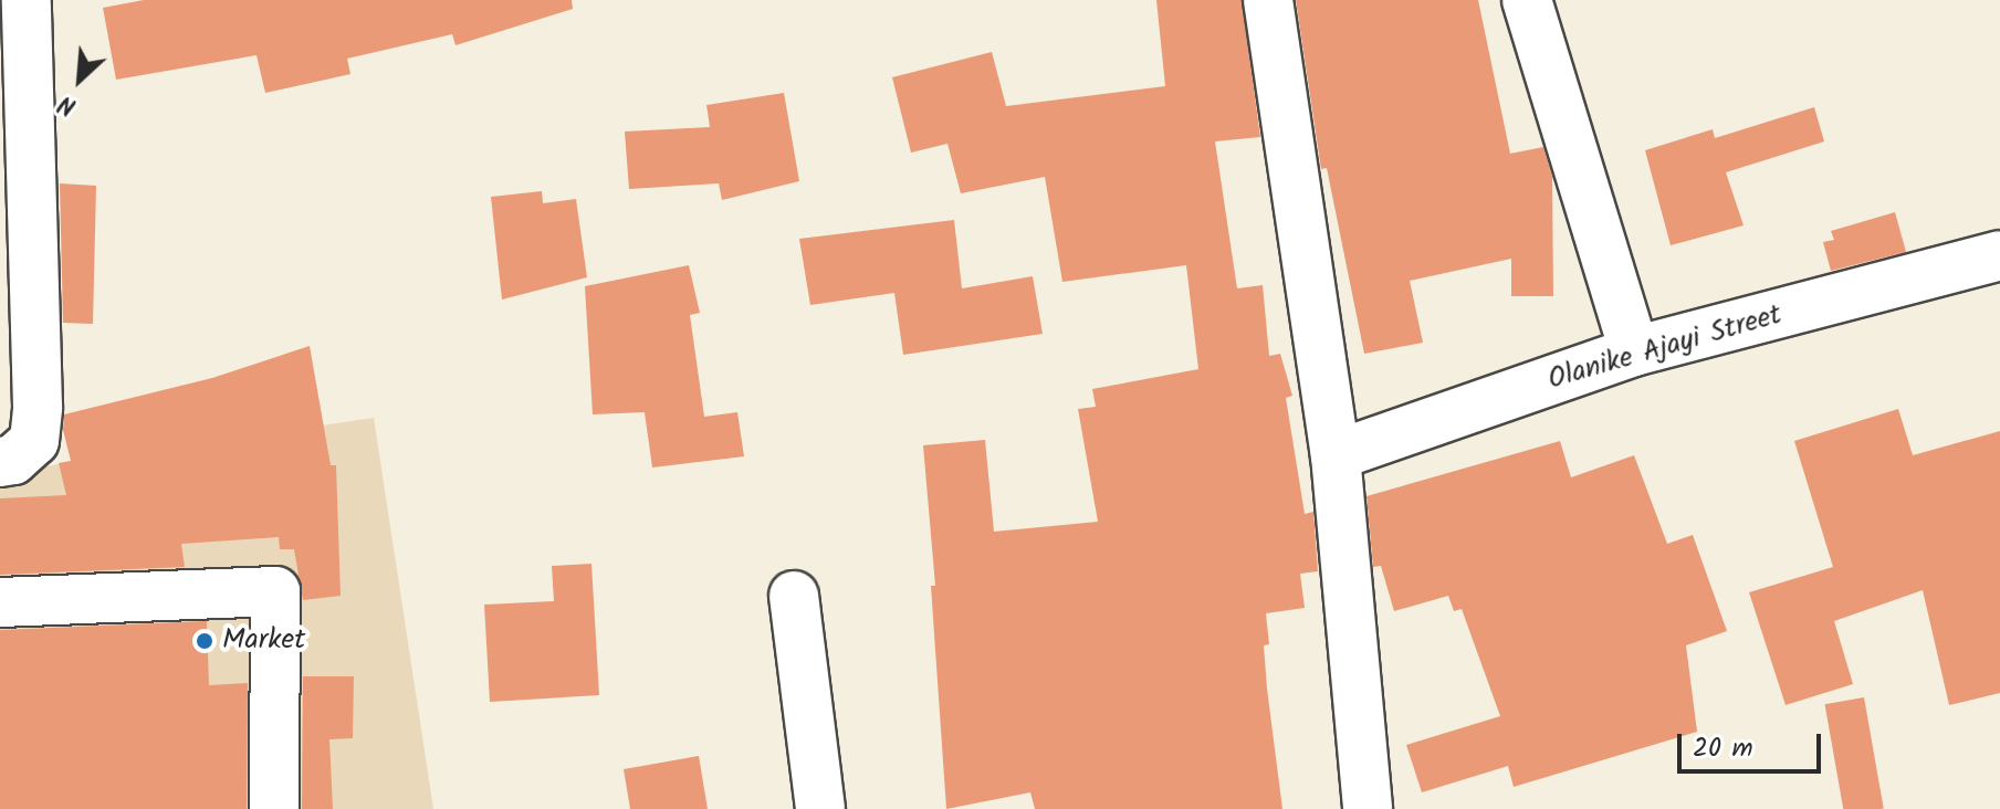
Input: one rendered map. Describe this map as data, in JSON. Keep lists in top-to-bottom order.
{
  "streets": {
    "street": ["Olanike Ajayi Street"]
  },
  "places": ["Market"],
  "scale_bar": "20 m",
  "north": "bottom left"
}
